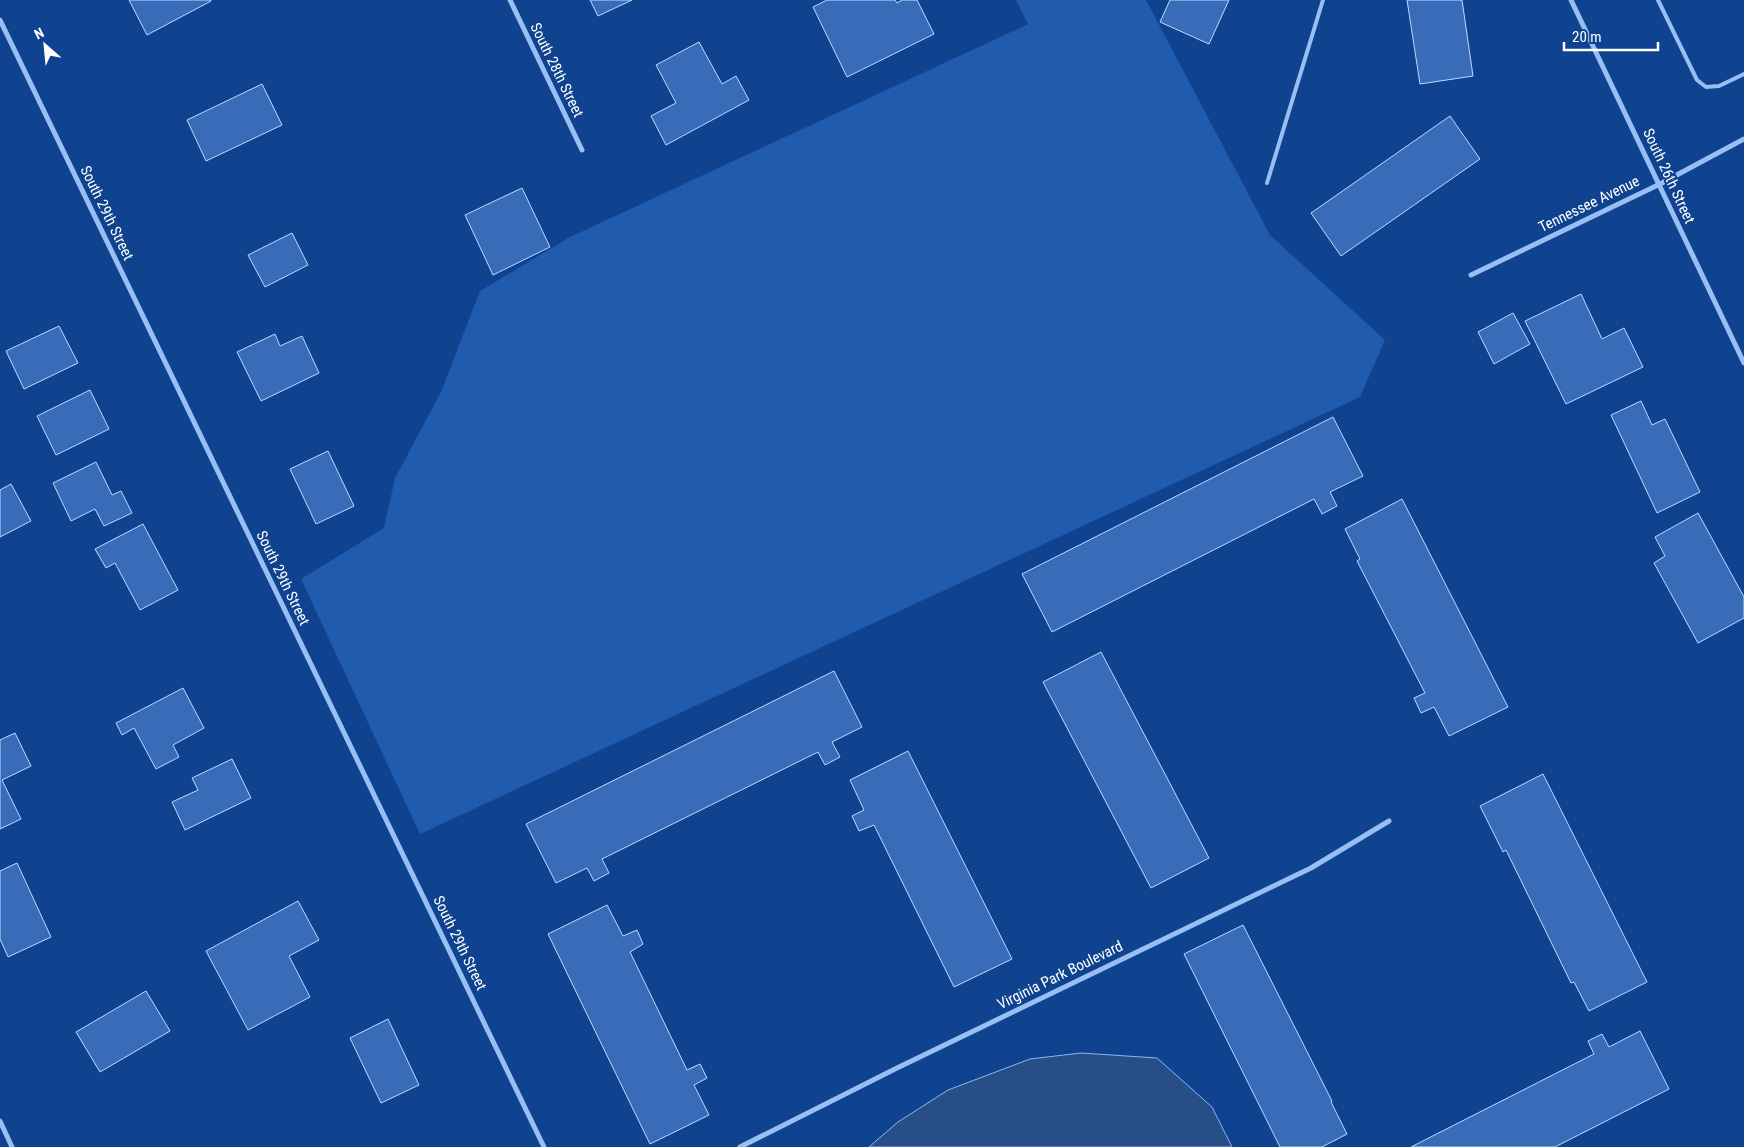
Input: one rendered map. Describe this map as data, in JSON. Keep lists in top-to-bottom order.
{
  "streets": {
    "street": [
      "South 28th Street",
      "South 26th Street",
      "Tennessee Avenue",
      "South 29th Street",
      "Virginia Park Boulevard"
    ]
  },
  "crossings": [
    ["South 26th Street", "Tennessee Avenue"]
  ],
  "scale_bar": "20 m",
  "north": "top left"
}
